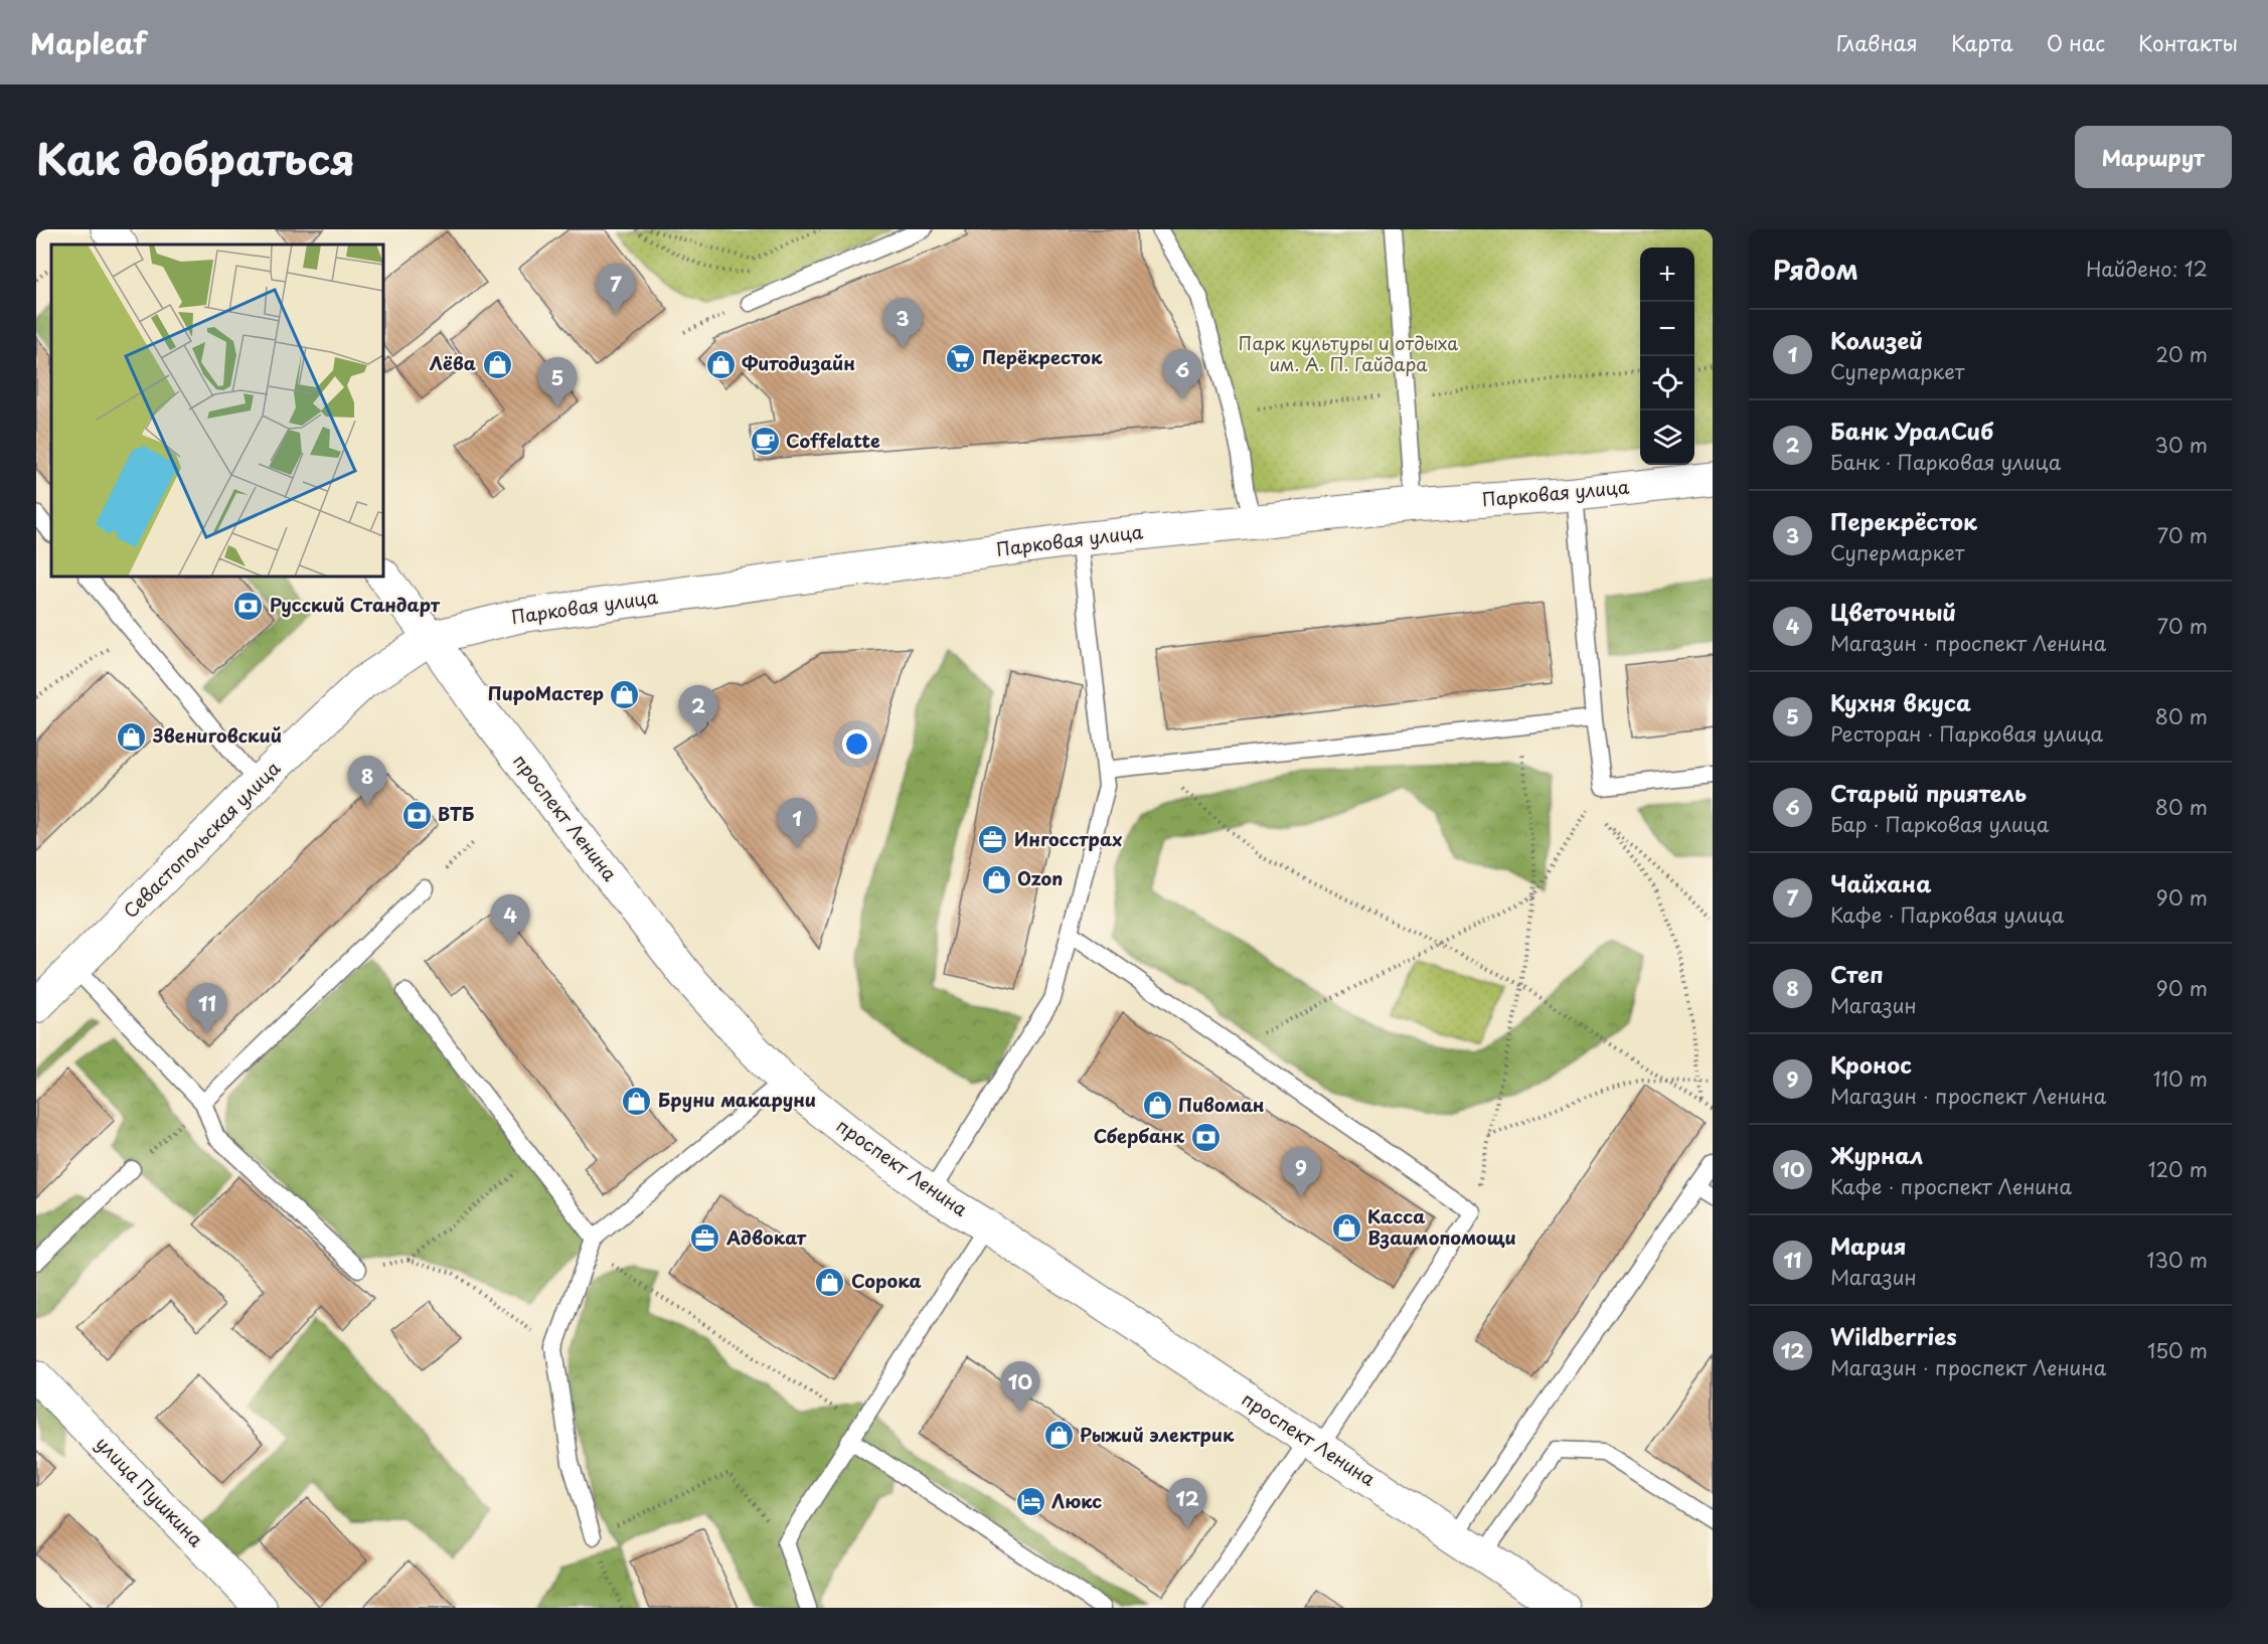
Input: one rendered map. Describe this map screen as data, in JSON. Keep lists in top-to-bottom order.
{
  "streets": {
    "street": [
      "Парковая улица",
      "проспект Ленина",
      "Севастопольская улица",
      "улица Пушкина"
    ]
  },
  "crossings": [
    ["Парковая улица", "проспект Ленина"],
    ["Парковая улица", "Севастопольская улица"],
    ["проспект Ленина", "Севастопольская улица"]
  ],
  "parks": ["Парк культуры и отдыха им. А. П. Гайдара"],
  "places": {
    "supermarket": ["Перёкресток"],
    "shop": [
      "Лёва",
      "Фитодизайн",
      "ПироМастер",
      "Звениговский",
      "Ozon",
      "Бруни макаруни",
      "Пивоман",
      "Касса Взаимопомощи",
      "Сорока",
      "Рыжий электрик"
    ],
    "cafe": ["Coffelatte"],
    "bank": ["Русский Стандарт", "ВТБ", "Сбербанк"],
    "office": ["Ингосстрах", "Адвокат"],
    "hotel": ["Люкс"]
  },
  "page": {
    "header": "Mapleaf",
    "nav": [
      "Главная",
      "Карта",
      "О нас",
      "Контакты"
    ],
    "title": "Как добраться",
    "buttons": "Маршрут",
    "heading": ["Рядом", "Найдено: 12"],
    "map_buttons": ["+", "−"],
    "pins": [
      "7",
      "3",
      "6",
      "5",
      "2",
      "8",
      "1",
      "4",
      "11",
      "9",
      "10",
      "12"
    ],
    "list": [
      {
        "mark": "1",
        "name": "Колизей",
        "note": "Супермаркет",
        "value": "20 m"
      },
      {
        "mark": "2",
        "name": "Банк УралСиб",
        "note": "Банк · Парковая улица",
        "value": "30 m"
      },
      {
        "mark": "3",
        "name": "Перекрёсток",
        "note": "Супермаркет",
        "value": "70 m"
      },
      {
        "mark": "4",
        "name": "Цветочный",
        "note": "Магазин · проспект Ленина",
        "value": "70 m"
      },
      {
        "mark": "5",
        "name": "Кухня вкуса",
        "note": "Ресторан · Парковая улица",
        "value": "80 m"
      },
      {
        "mark": "6",
        "name": "Старый приятель",
        "note": "Бар · Парковая улица",
        "value": "80 m"
      },
      {
        "mark": "7",
        "name": "Чайхана",
        "note": "Кафе · Парковая улица",
        "value": "90 m"
      },
      {
        "mark": "8",
        "name": "Степ",
        "note": "Магазин",
        "value": "90 m"
      },
      {
        "mark": "9",
        "name": "Кронос",
        "note": "Магазин · проспект Ленина",
        "value": "110 m"
      },
      {
        "mark": "10",
        "name": "Журнал",
        "note": "Кафе · проспект Ленина",
        "value": "120 m"
      },
      {
        "mark": "11",
        "name": "Мария",
        "note": "Магазин",
        "value": "130 m"
      },
      {
        "mark": "12",
        "name": "Wildberries",
        "note": "Магазин · проспект Ленина",
        "value": "150 m"
      }
    ]
  }
}
